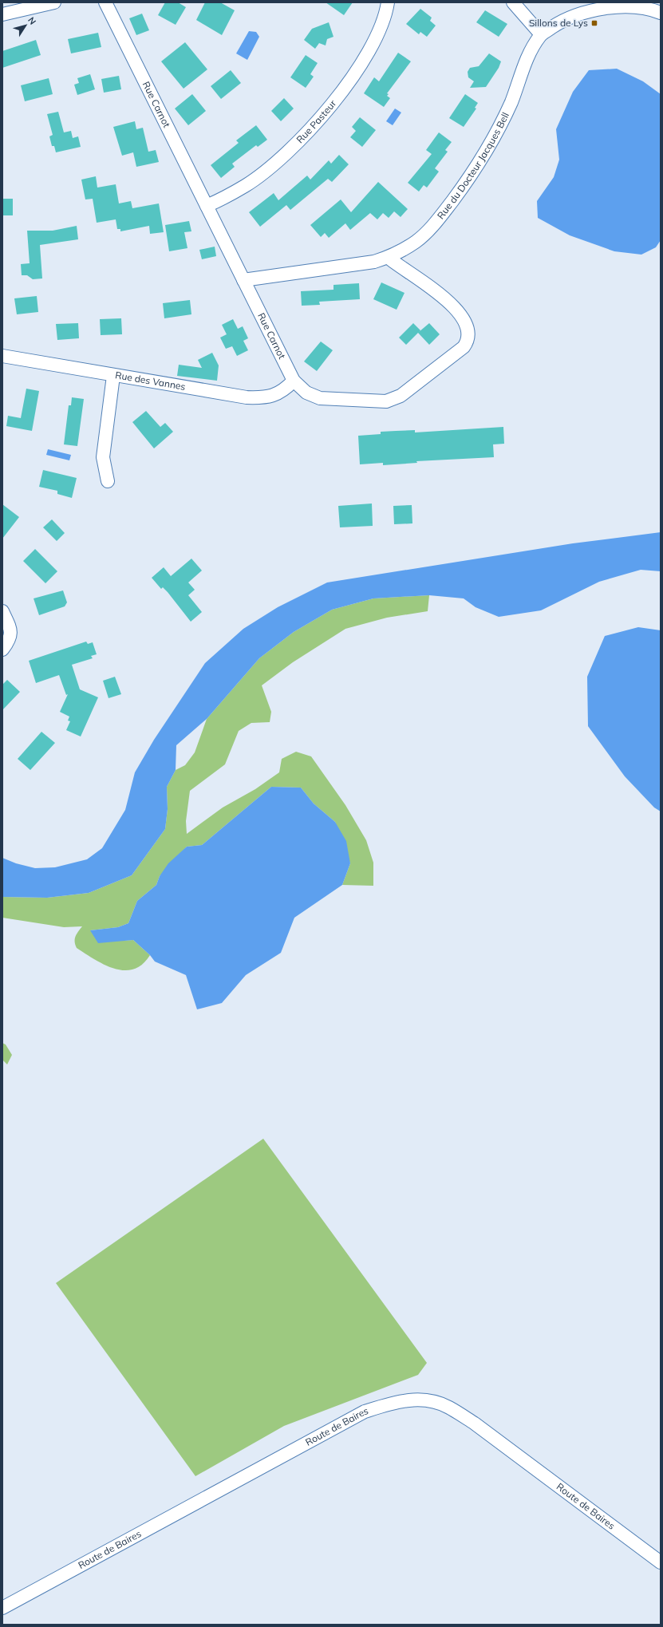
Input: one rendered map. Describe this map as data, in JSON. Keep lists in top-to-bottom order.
{
  "streets": {
    "street": [
      "Rue Carnot",
      "Rue Pasteur",
      "Rue du Docteur Jacques Bell",
      "Rue des Vannes",
      "Route de Baires"
    ]
  },
  "crossings": [
    ["Rue Carnot", "Rue Pasteur"],
    ["Rue Carnot", "Rue du Docteur Jacques Bell"],
    ["Rue Carnot", "Rue des Vannes"]
  ],
  "places": {
    "transit": ["Sillons de Lys"]
  },
  "north": "top right"
}
